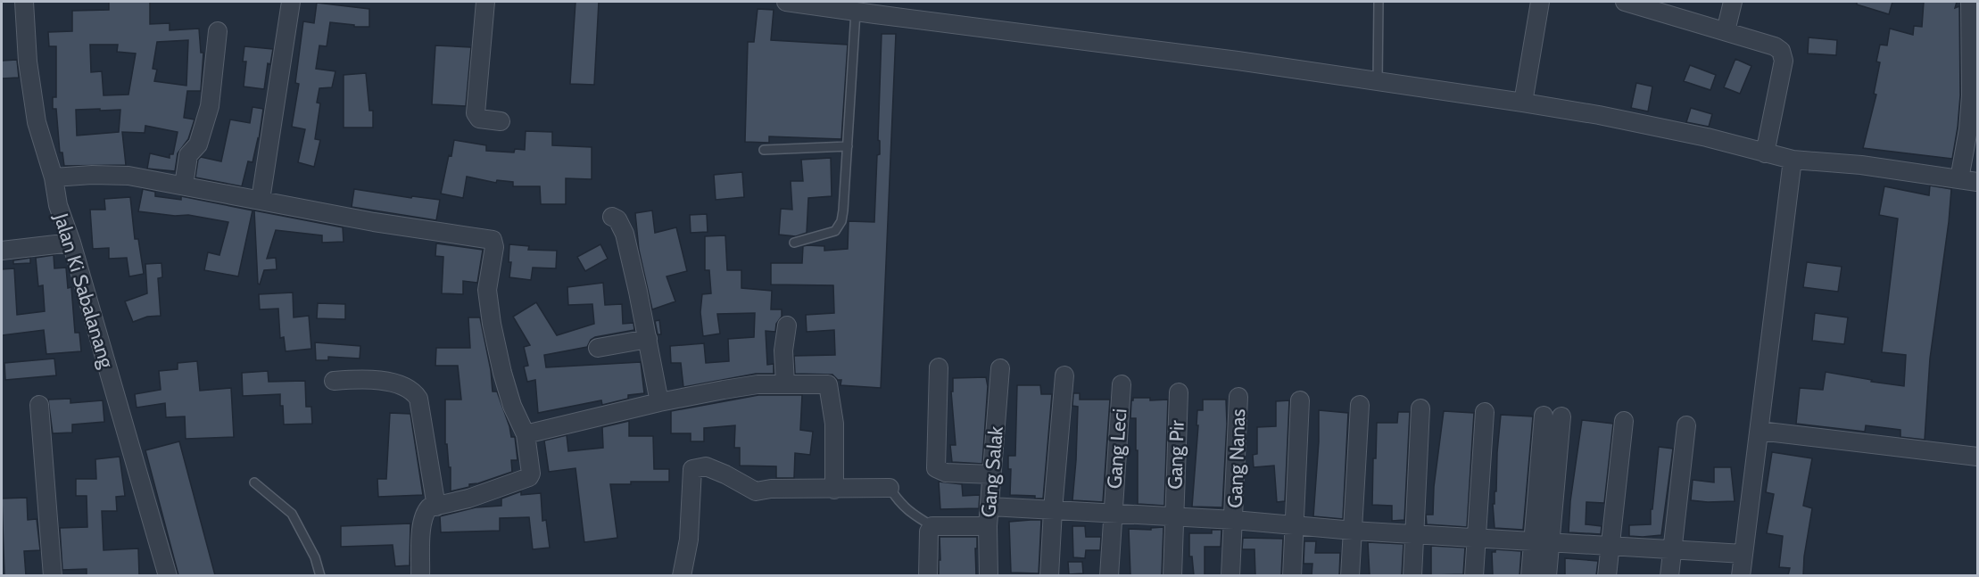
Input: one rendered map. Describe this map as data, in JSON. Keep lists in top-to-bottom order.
{
  "streets": {
    "street": [
      "Jalan Ki Sabalanang",
      "Gang Leci",
      "Gang Pir",
      "Gang Nanas",
      "Gang Salak"
    ]
  }
}
